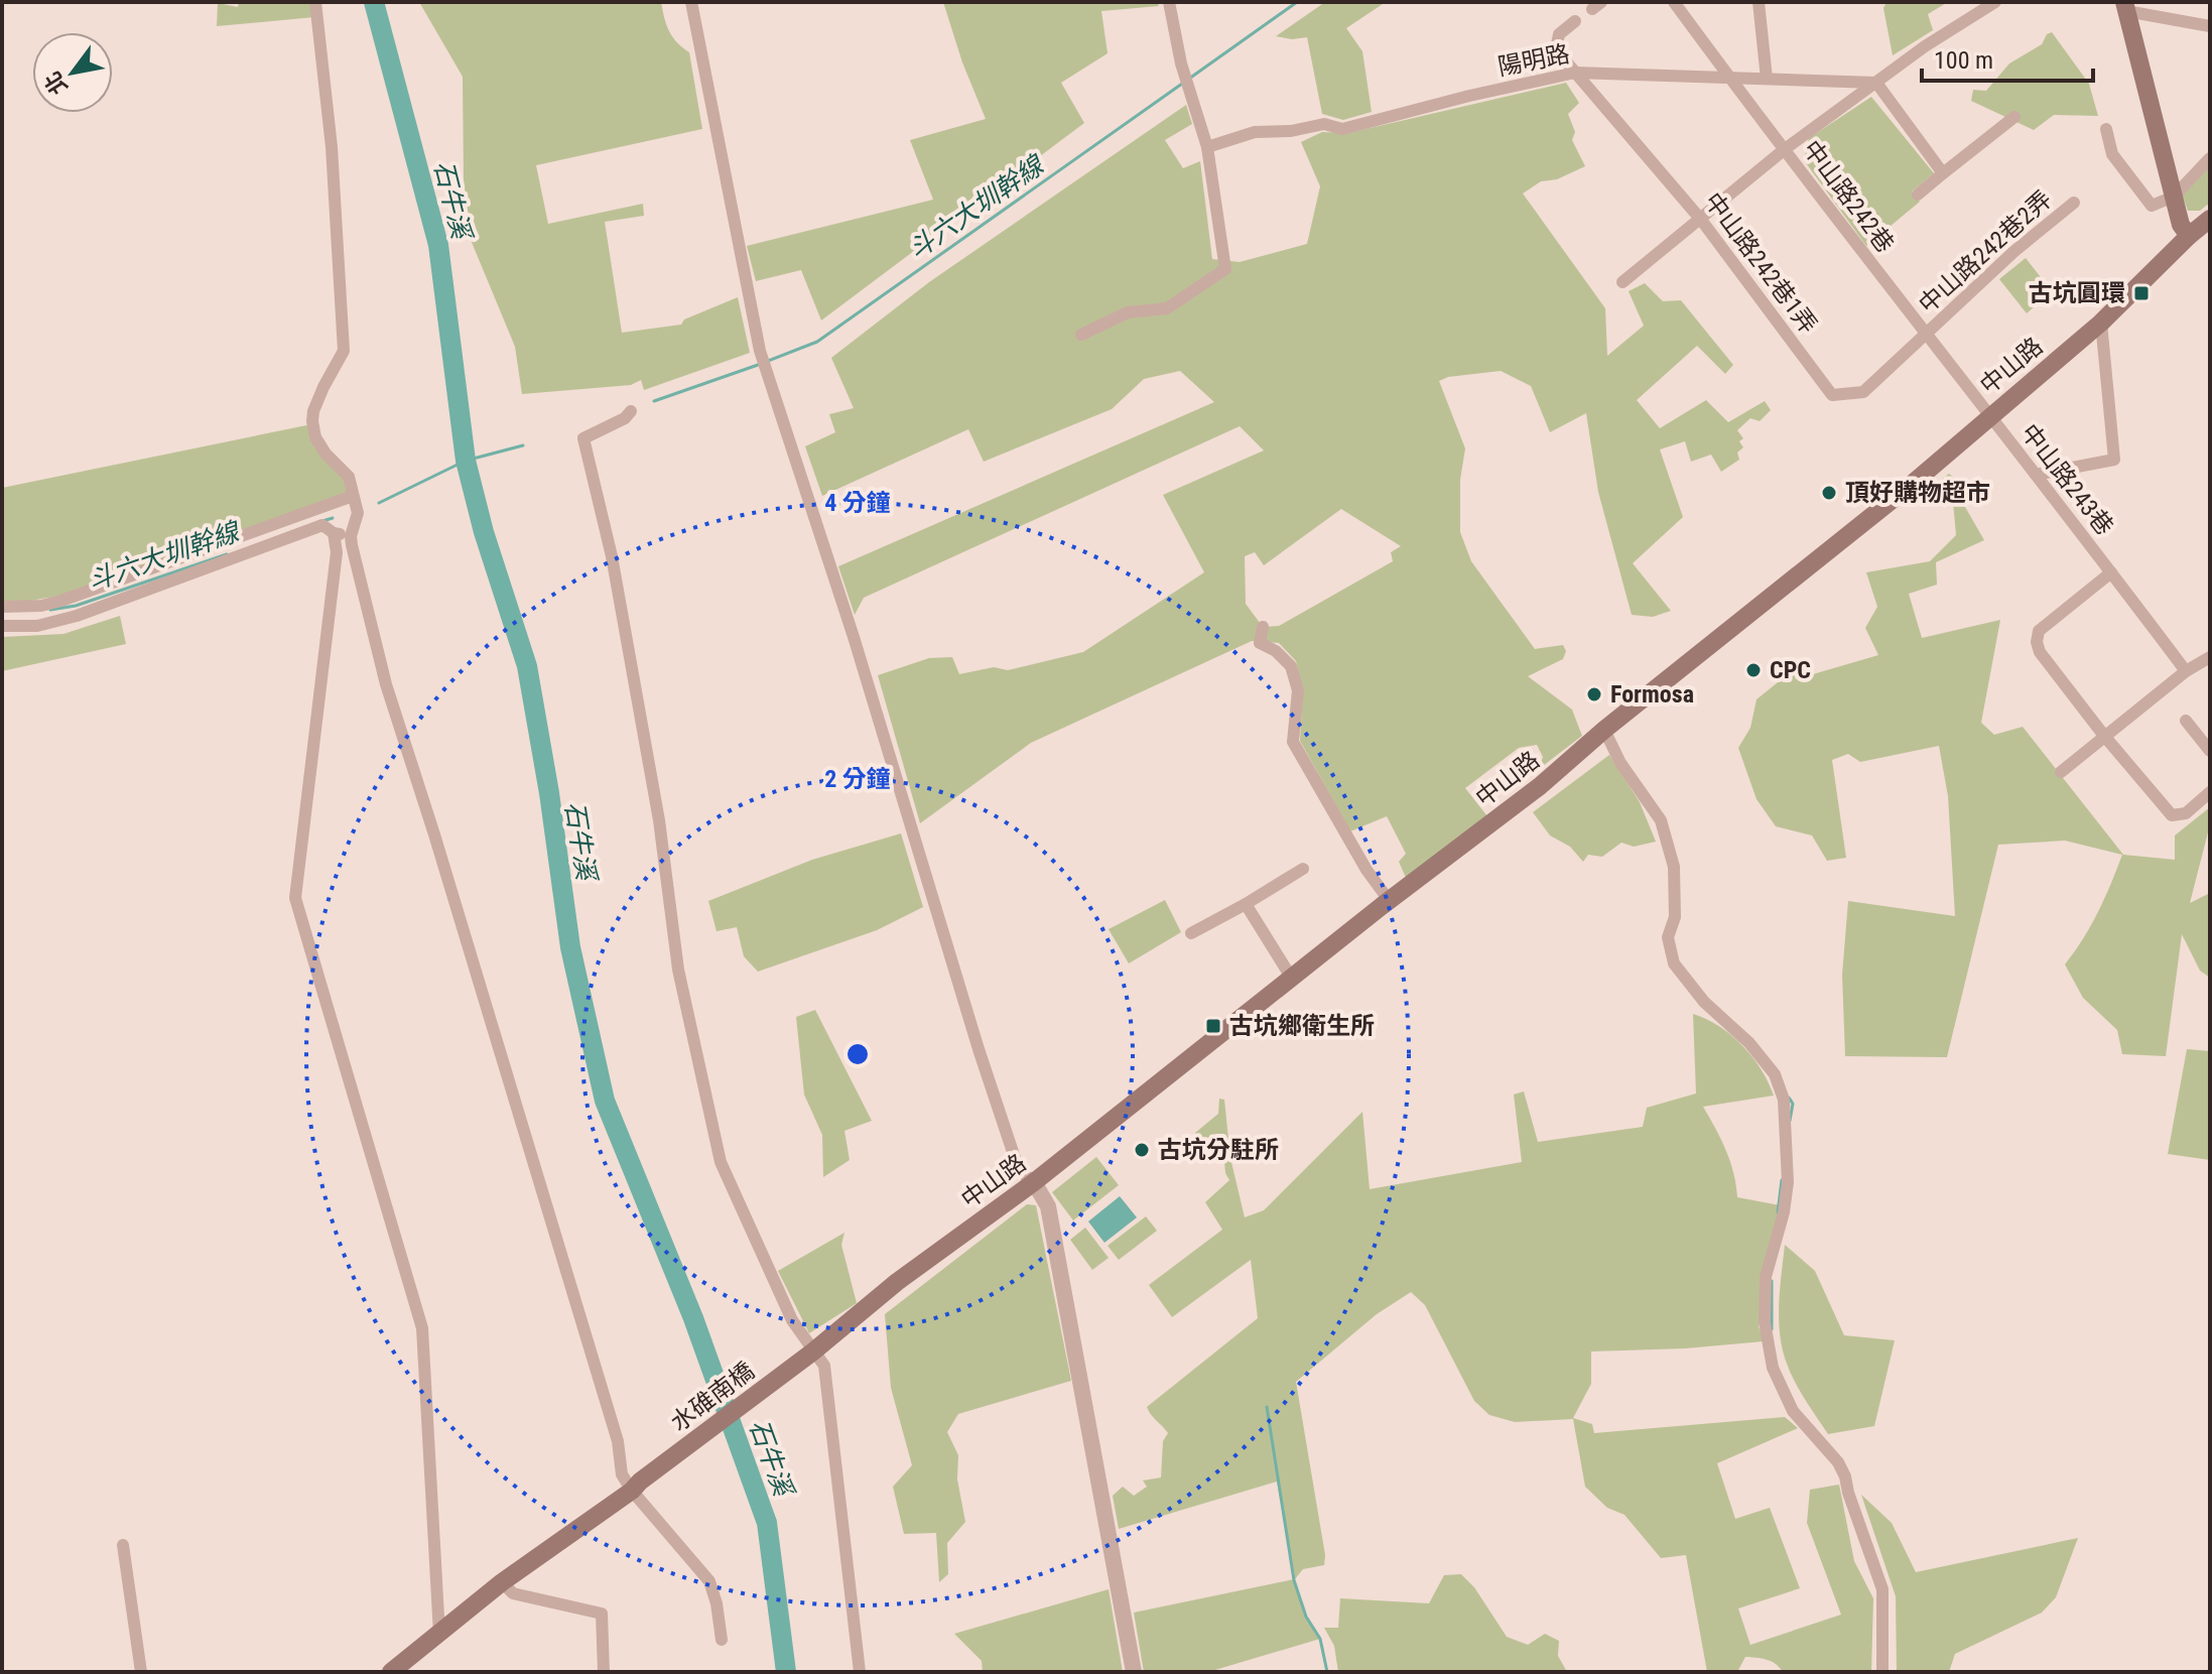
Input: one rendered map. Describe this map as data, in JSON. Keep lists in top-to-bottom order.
{
  "streets": {
    "main road": ["中山路", "水碓南橋"],
    "street": [
      "陽明路",
      "中山路242巷",
      "中山路242巷2弄",
      "中山路242巷1弄",
      "中山路243巷"
    ]
  },
  "crossings": [
    ["陽明路", "中山路242巷"],
    ["陽明路", "中山路242巷1弄"],
    ["中山路242巷", "中山路242巷2弄"],
    ["中山路242巷", "中山路242巷1弄"],
    ["中山路242巷", "中山路"],
    ["中山路242巷", "中山路243巷"],
    ["中山路242巷2弄", "中山路242巷1弄"],
    ["中山路", "中山路243巷"],
    ["中山路", "水碓南橋"]
  ],
  "water": ["石牛溪", "斗六大圳幹線"],
  "places": {
    "transit": ["古坑圓環", "古坑鄉衛生所"],
    "other": [
      "頂好購物超市",
      "CPC",
      "Formosa",
      "古坑分駐所"
    ]
  },
  "scale_bar": "100 m",
  "north": "bottom left",
  "rings": ["4 分鐘", "2 分鐘"]
}
